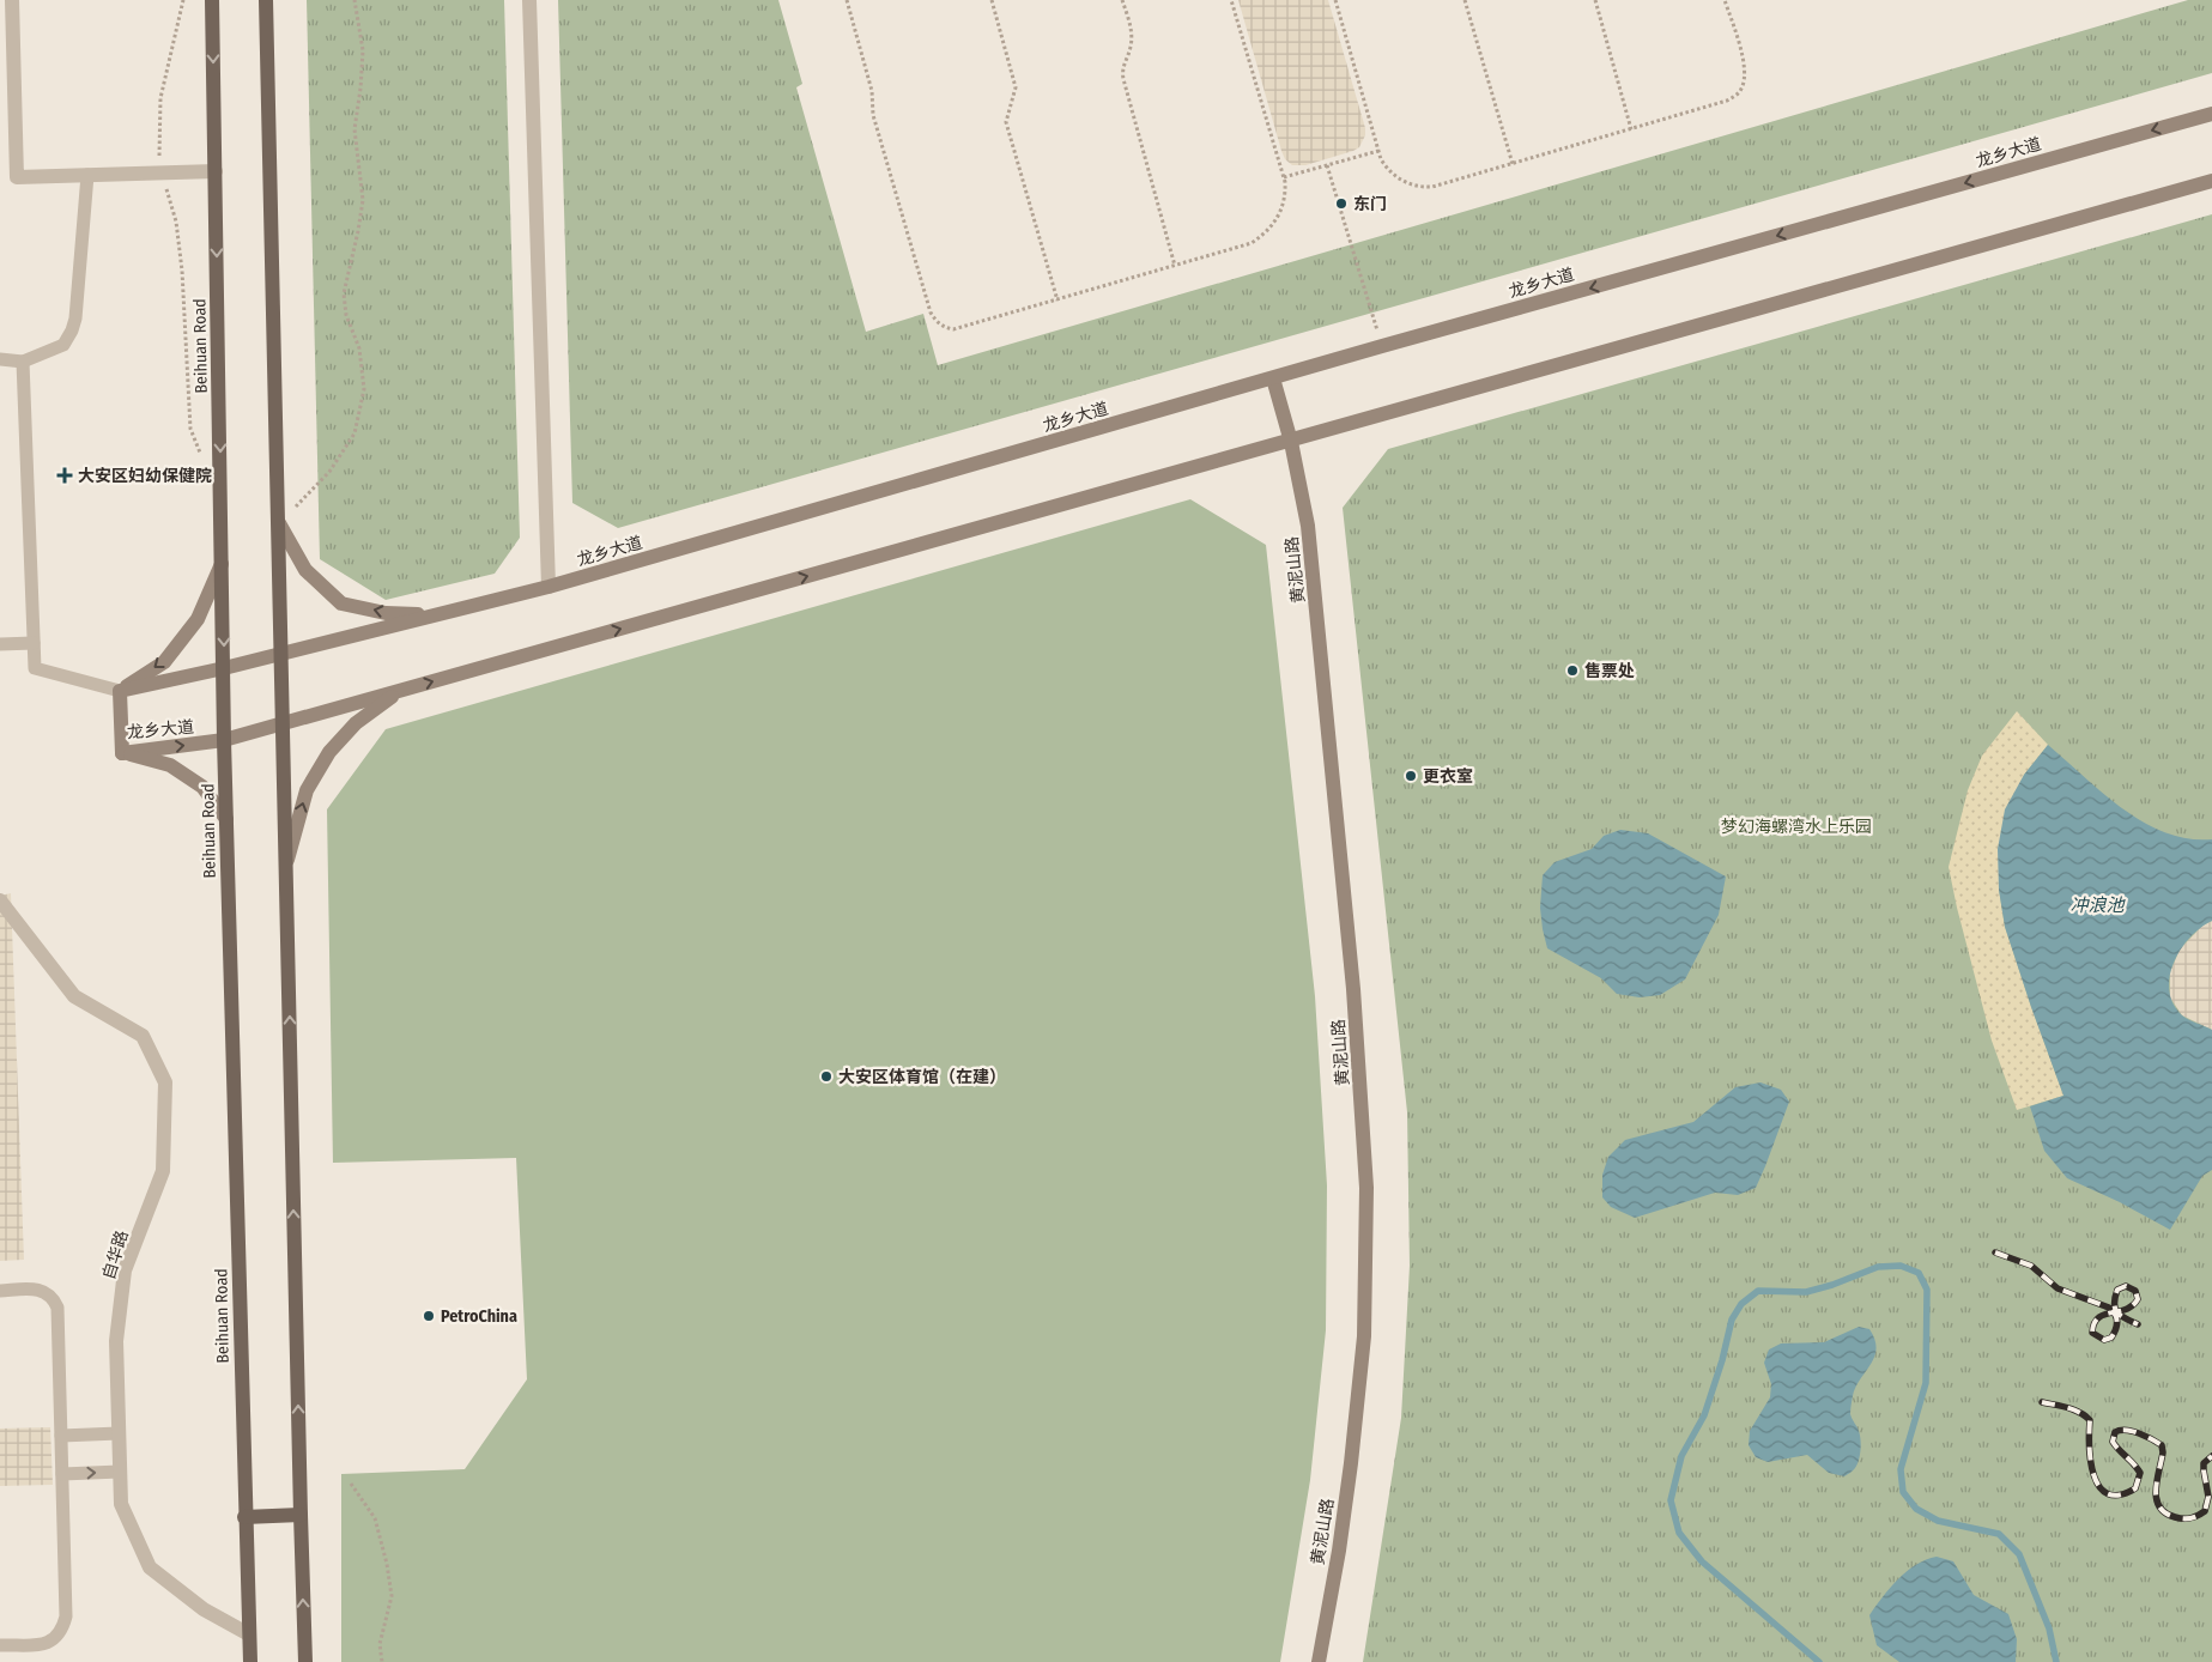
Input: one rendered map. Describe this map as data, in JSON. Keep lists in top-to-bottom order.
{
  "streets": {
    "main road": ["龙乡大道", "Beihuan Road", "黄泥山路"],
    "street": ["自华路"]
  },
  "crossings": [
    ["龙乡大道", "Beihuan Road"],
    ["龙乡大道", "黄泥山路"],
    ["Beihuan Road", "自华路"]
  ],
  "water": ["冲浪池"],
  "parks": ["梦幻海螺湾水上乐园"],
  "places": {
    "other": [
      "东门",
      "售票处",
      "更衣室",
      "大安区体育馆（在建）",
      "PetroChina"
    ],
    "health": ["大安区妇幼保健院"]
  }
}
